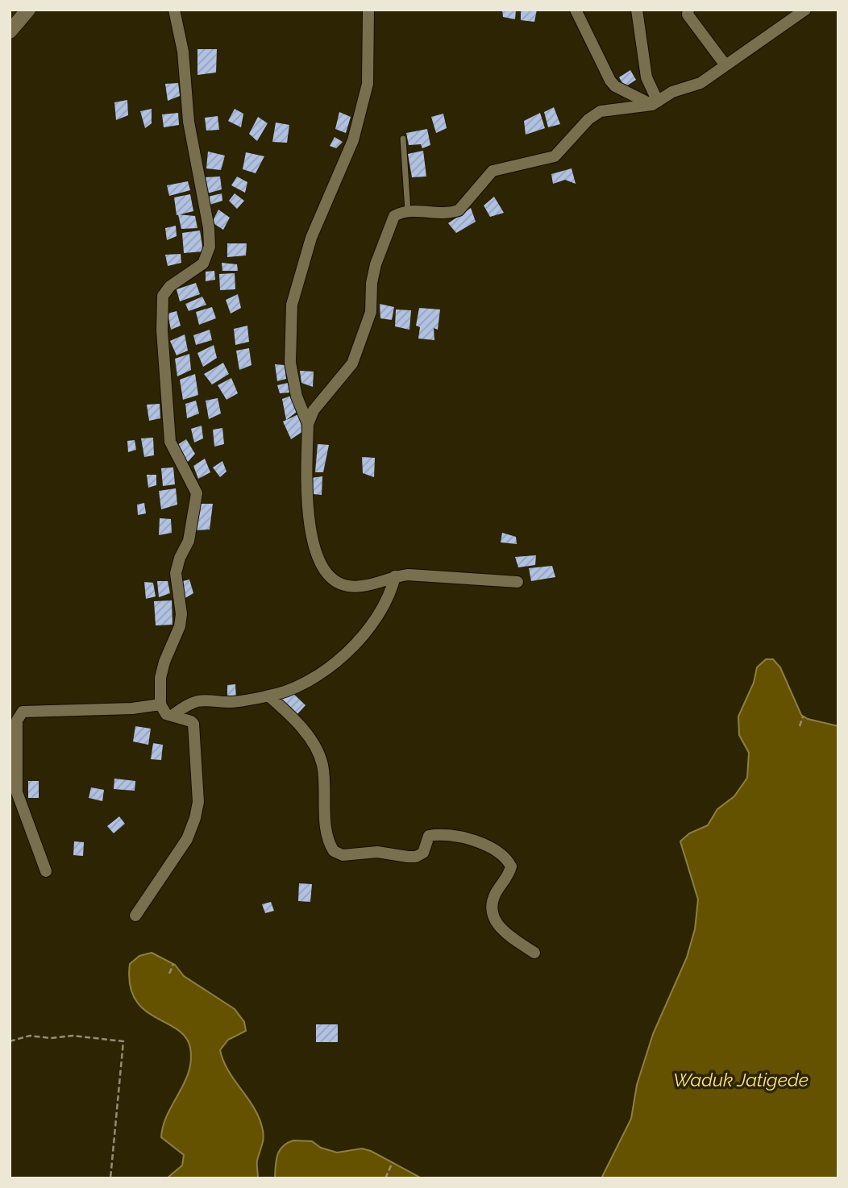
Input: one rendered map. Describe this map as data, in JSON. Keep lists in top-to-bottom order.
{
  "water": ["Waduk Jatigede"]
}
